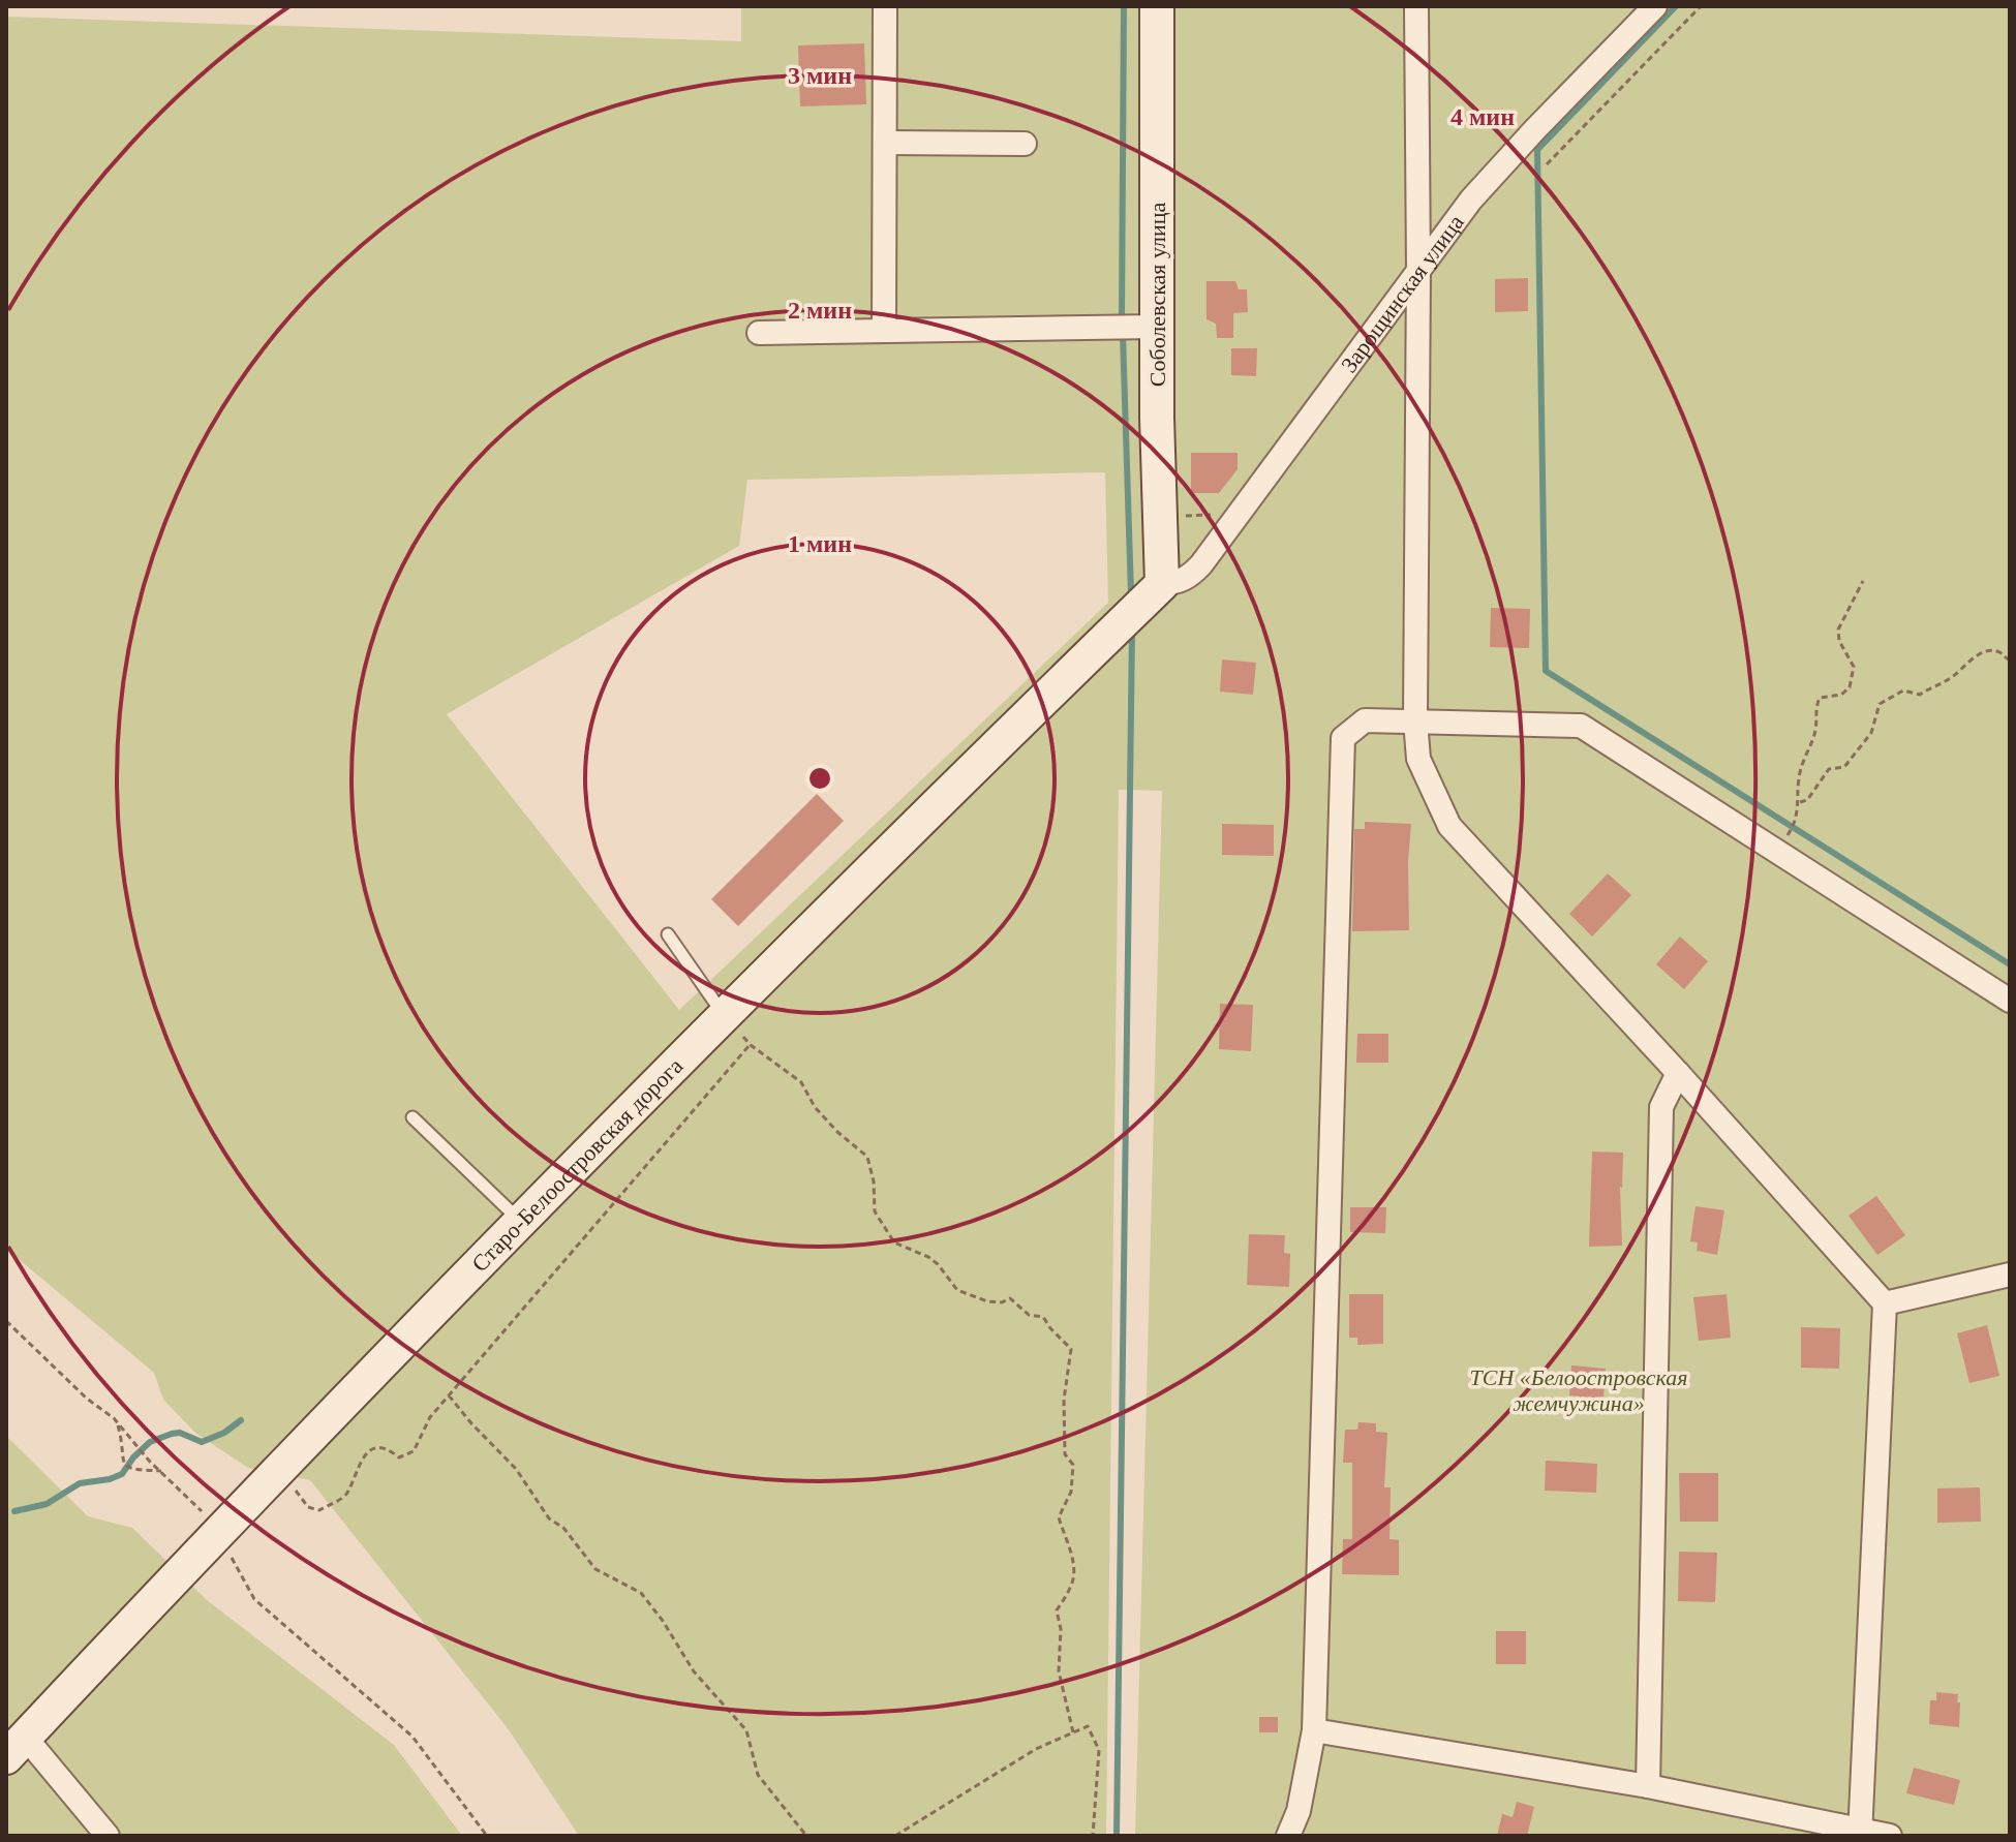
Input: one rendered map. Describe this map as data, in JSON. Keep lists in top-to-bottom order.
{
  "streets": {
    "street": ["Зарощинская улица", "Соболевская улица", "Старо-Белоостровская дорога"]
  },
  "crossings": [
    ["Зарощинская улица", "Соболевская улица"],
    ["Зарощинская улица", "Старо-Белоостровская дорога"],
    ["Соболевская улица", "Старо-Белоостровская дорога"]
  ],
  "parks": ["ТСН «Белоостровская жемчужина»"],
  "rings": [
    "3 мин",
    "4 мин",
    "2 мин",
    "1 мин"
  ]
}
